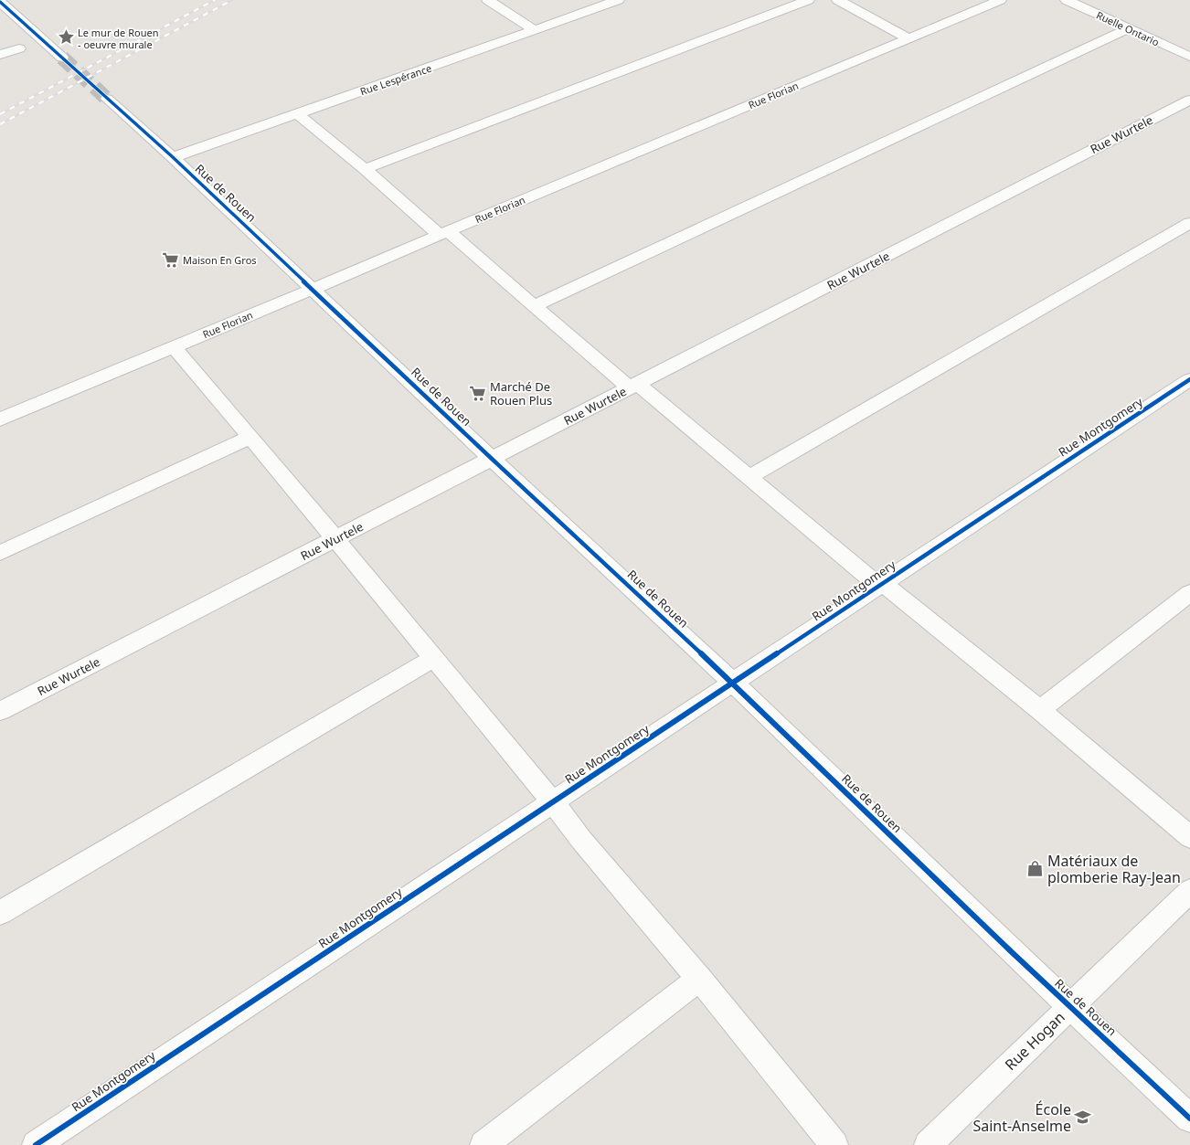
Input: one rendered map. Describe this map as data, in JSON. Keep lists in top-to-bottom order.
{
  "streets": {
    "street": [
      "Ruelle Ontario",
      "Rue Lespérance",
      "Rue Florian",
      "Rue Wurtele",
      "Rue de Rouen",
      "Rue Montgomery",
      "Rue Hogan"
    ]
  },
  "crossings": [
    ["Rue Lespérance", "Rue de Rouen"],
    ["Rue Florian", "Rue de Rouen"],
    ["Rue Wurtele", "Rue de Rouen"],
    ["Rue de Rouen", "Rue Montgomery"],
    ["Rue de Rouen", "Rue Hogan"]
  ],
  "places": {
    "place": ["Le mur de Rouen - oeuvre murale"],
    "supermarket": ["Maison En Gros", "Marché De Rouen Plus"],
    "shop": ["Matériaux de plomberie Ray-Jean"],
    "school or university": ["École Saint-Anselme"]
  }
}
